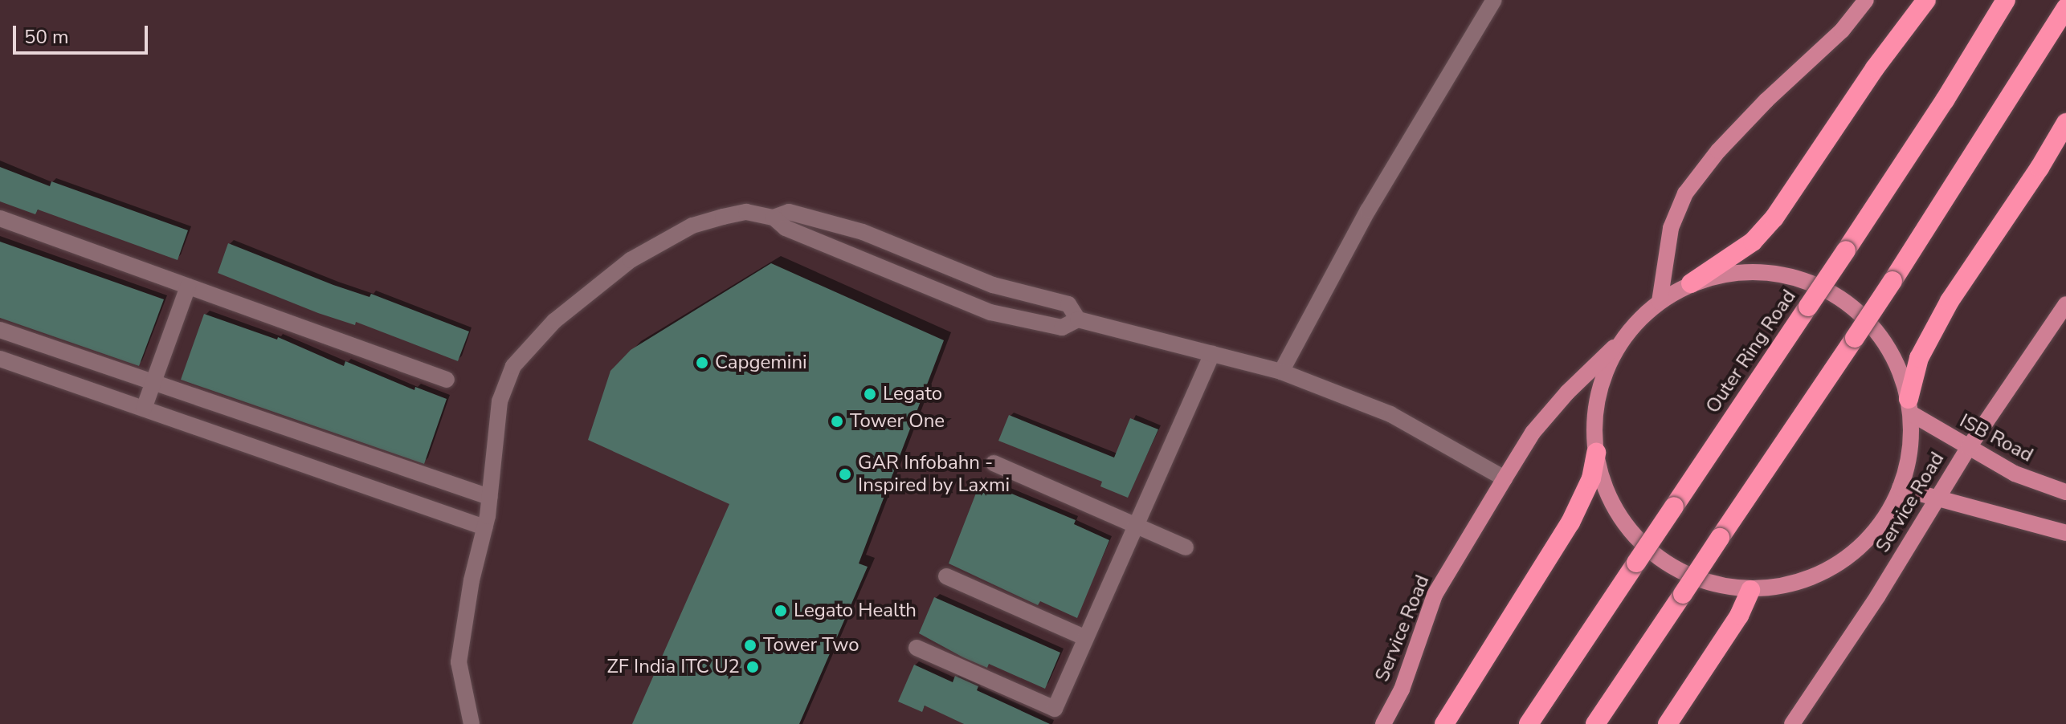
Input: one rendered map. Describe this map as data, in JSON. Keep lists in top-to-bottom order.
{
  "streets": {
    "highway": ["Outer Ring Road"],
    "main road": ["ISB Road", "Service Road"]
  },
  "crossings": [
    ["ISB Road", "Service Road"]
  ],
  "places": [
    "Capgemini",
    "Legato",
    "Tower One",
    "GAR Infobahn - Inspired by Laxmi",
    "Legato Health",
    "Tower Two",
    "ZF India ITC U2"
  ],
  "scale_bar": "50 m"
}
